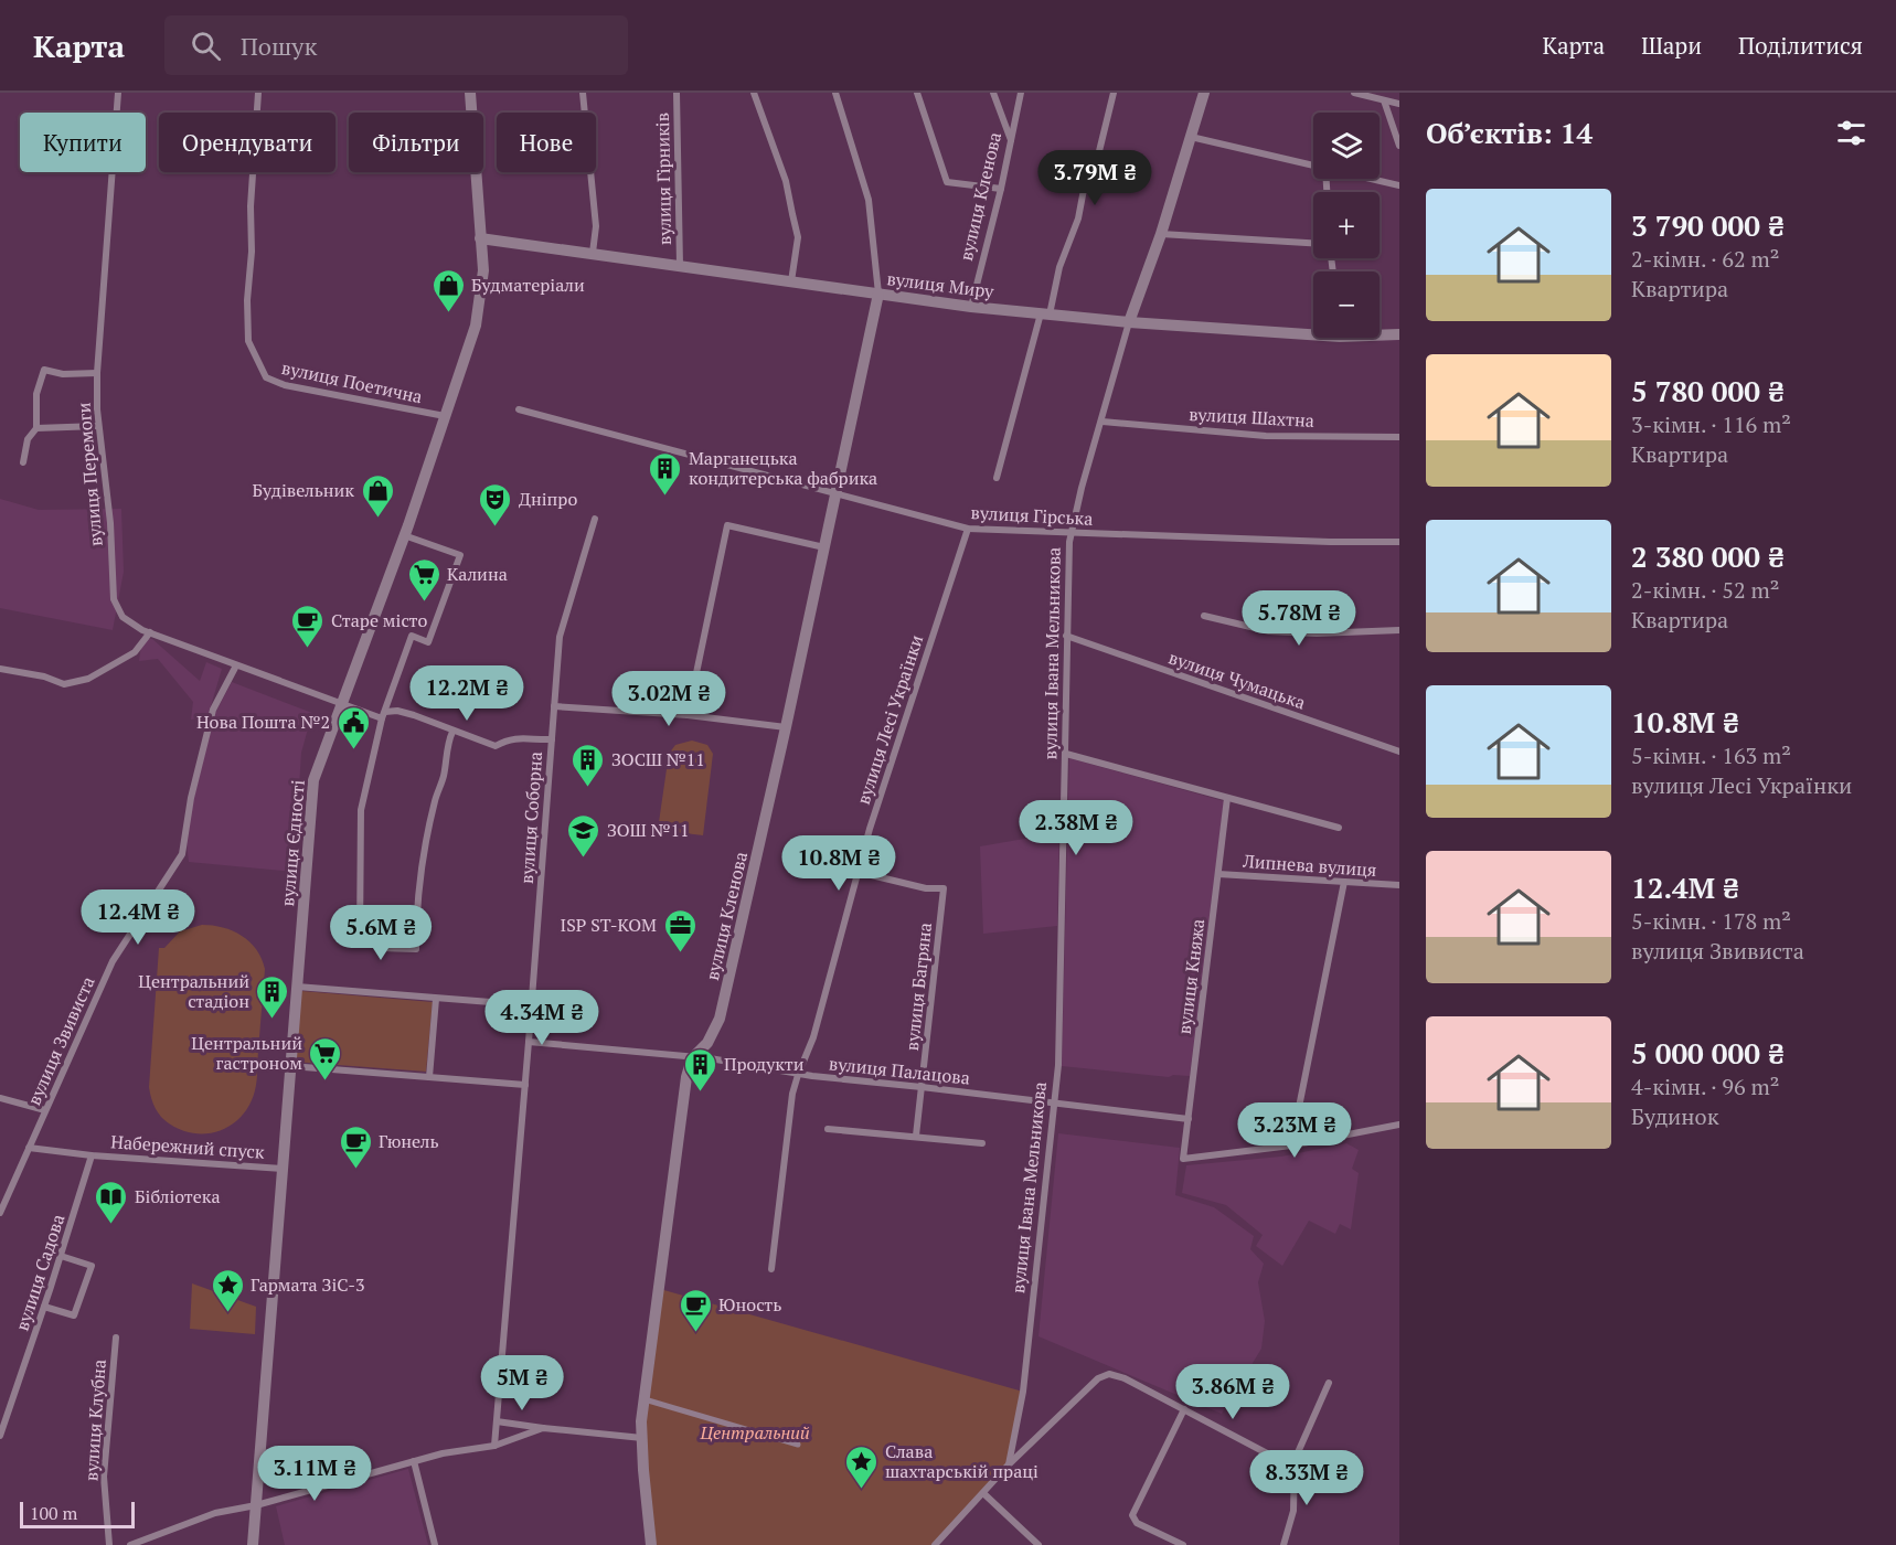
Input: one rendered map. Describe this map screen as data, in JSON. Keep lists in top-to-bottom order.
{
  "streets": {
    "street": [
      "вулиця Гірників",
      "вулиця Кленова",
      "вулиця Миру",
      "вулиця Поетична",
      "вулиця Шахтна",
      "вулиця Перемоги",
      "вулиця Гірська",
      "вулиця Івана Мельникова",
      "вулиця Чумацька",
      "вулиця Лесі Українки",
      "вулиця Соборна",
      "вулиця Єдності",
      "Липнева вулиця",
      "вулиця Княжа",
      "вулиця Багряна",
      "вулиця Звивиста",
      "вулиця Палацова",
      "Набережний спуск",
      "вулиця Садова",
      "вулиця Клубна"
    ]
  },
  "crossings": [
    ["вулиця Гірників", "вулиця Миру"],
    ["вулиця Кленова", "вулиця Миру"],
    ["вулиця Кленова", "вулиця Гірська"],
    ["вулиця Кленова", "вулиця Палацова"],
    ["вулиця Миру", "вулиця Івана Мельникова"],
    ["вулиця Миру", "вулиця Єдності"],
    ["вулиця Поетична", "вулиця Єдності"],
    ["вулиця Шахтна", "вулиця Івана Мельникова"],
    ["вулиця Перемоги", "вулиця Соборна"],
    ["вулиця Перемоги", "вулиця Єдності"],
    ["вулиця Перемоги", "вулиця Звивиста"],
    ["вулиця Гірська", "вулиця Івана Мельникова"],
    ["вулиця Гірська", "вулиця Лесі Українки"],
    ["вулиця Івана Мельникова", "вулиця Чумацька"],
    ["вулиця Івана Мельникова", "вулиця Палацова"],
    ["вулиця Лесі Українки", "вулиця Багряна"],
    ["вулиця Лесі Українки", "вулиця Палацова"],
    ["вулиця Соборна", "вулиця Палацова"],
    ["вулиця Єдності", "Набережний спуск"],
    ["Липнева вулиця", "вулиця Княжа"],
    ["вулиця Княжа", "вулиця Палацова"],
    ["вулиця Багряна", "вулиця Палацова"],
    ["вулиця Звивиста", "Набережний спуск"],
    ["Набережний спуск", "вулиця Садова"]
  ],
  "parks": ["Центральний"],
  "places": {
    "shop": ["Будматеріали", "Будівельник"],
    "building": [
      "Марганецька кондитерська фабрика",
      "ЗОСШ №11",
      "Центральний стадіон",
      "Продукти"
    ],
    "theatre": ["Дніпро"],
    "supermarket": ["Калина", "Центральний гастроном"],
    "cafe": ["Старе місто", "Гюнель", "Юность"],
    "public building": ["Нова Пошта №2"],
    "school or university": ["ЗОШ №11"],
    "office": ["ISP ST-KOM"],
    "library": ["Бібліотека"],
    "place": ["Гармата ЗіС-3", "Слава шахтарській праці"]
  },
  "scale_bar": "100 m",
  "page": {
    "header": "Карта",
    "search": "Пошук",
    "nav": ["Карта", "Шари", "Поділитися"],
    "heading": "Об’єктів: 14",
    "map_buttons": ["+", "−"],
    "chip": [
      "Купити",
      "Орендувати",
      "Фільтри",
      "Нове"
    ],
    "price": [
      "3.79M ₴",
      "5.78M ₴",
      "12.2M ₴",
      "3.02M ₴",
      "2.38M ₴",
      "10.8M ₴",
      "12.4M ₴",
      "5.6M ₴",
      "4.34M ₴",
      "3.23M ₴",
      "5M ₴",
      "3.86M ₴",
      "3.11M ₴",
      "8.33M ₴"
    ],
    "list": [
      {
        "name": "3 790 000 ₴",
        "note": "2-кімн. · 62 m² · Квартира"
      },
      {
        "name": "5 780 000 ₴",
        "note": "3-кімн. · 116 m² · Квартира"
      },
      {
        "name": "2 380 000 ₴",
        "note": "2-кімн. · 52 m² · Квартира"
      },
      {
        "name": "10.8M ₴",
        "note": "5-кімн. · 163 m² · вулиця Лесі Українки"
      },
      {
        "name": "12.4M ₴",
        "note": "5-кімн. · 178 m² · вулиця Звивиста"
      },
      {
        "name": "5 000 000 ₴",
        "note": "4-кімн. · 96 m² · Будинок"
      }
    ],
    "scale": "100 m"
  }
}
